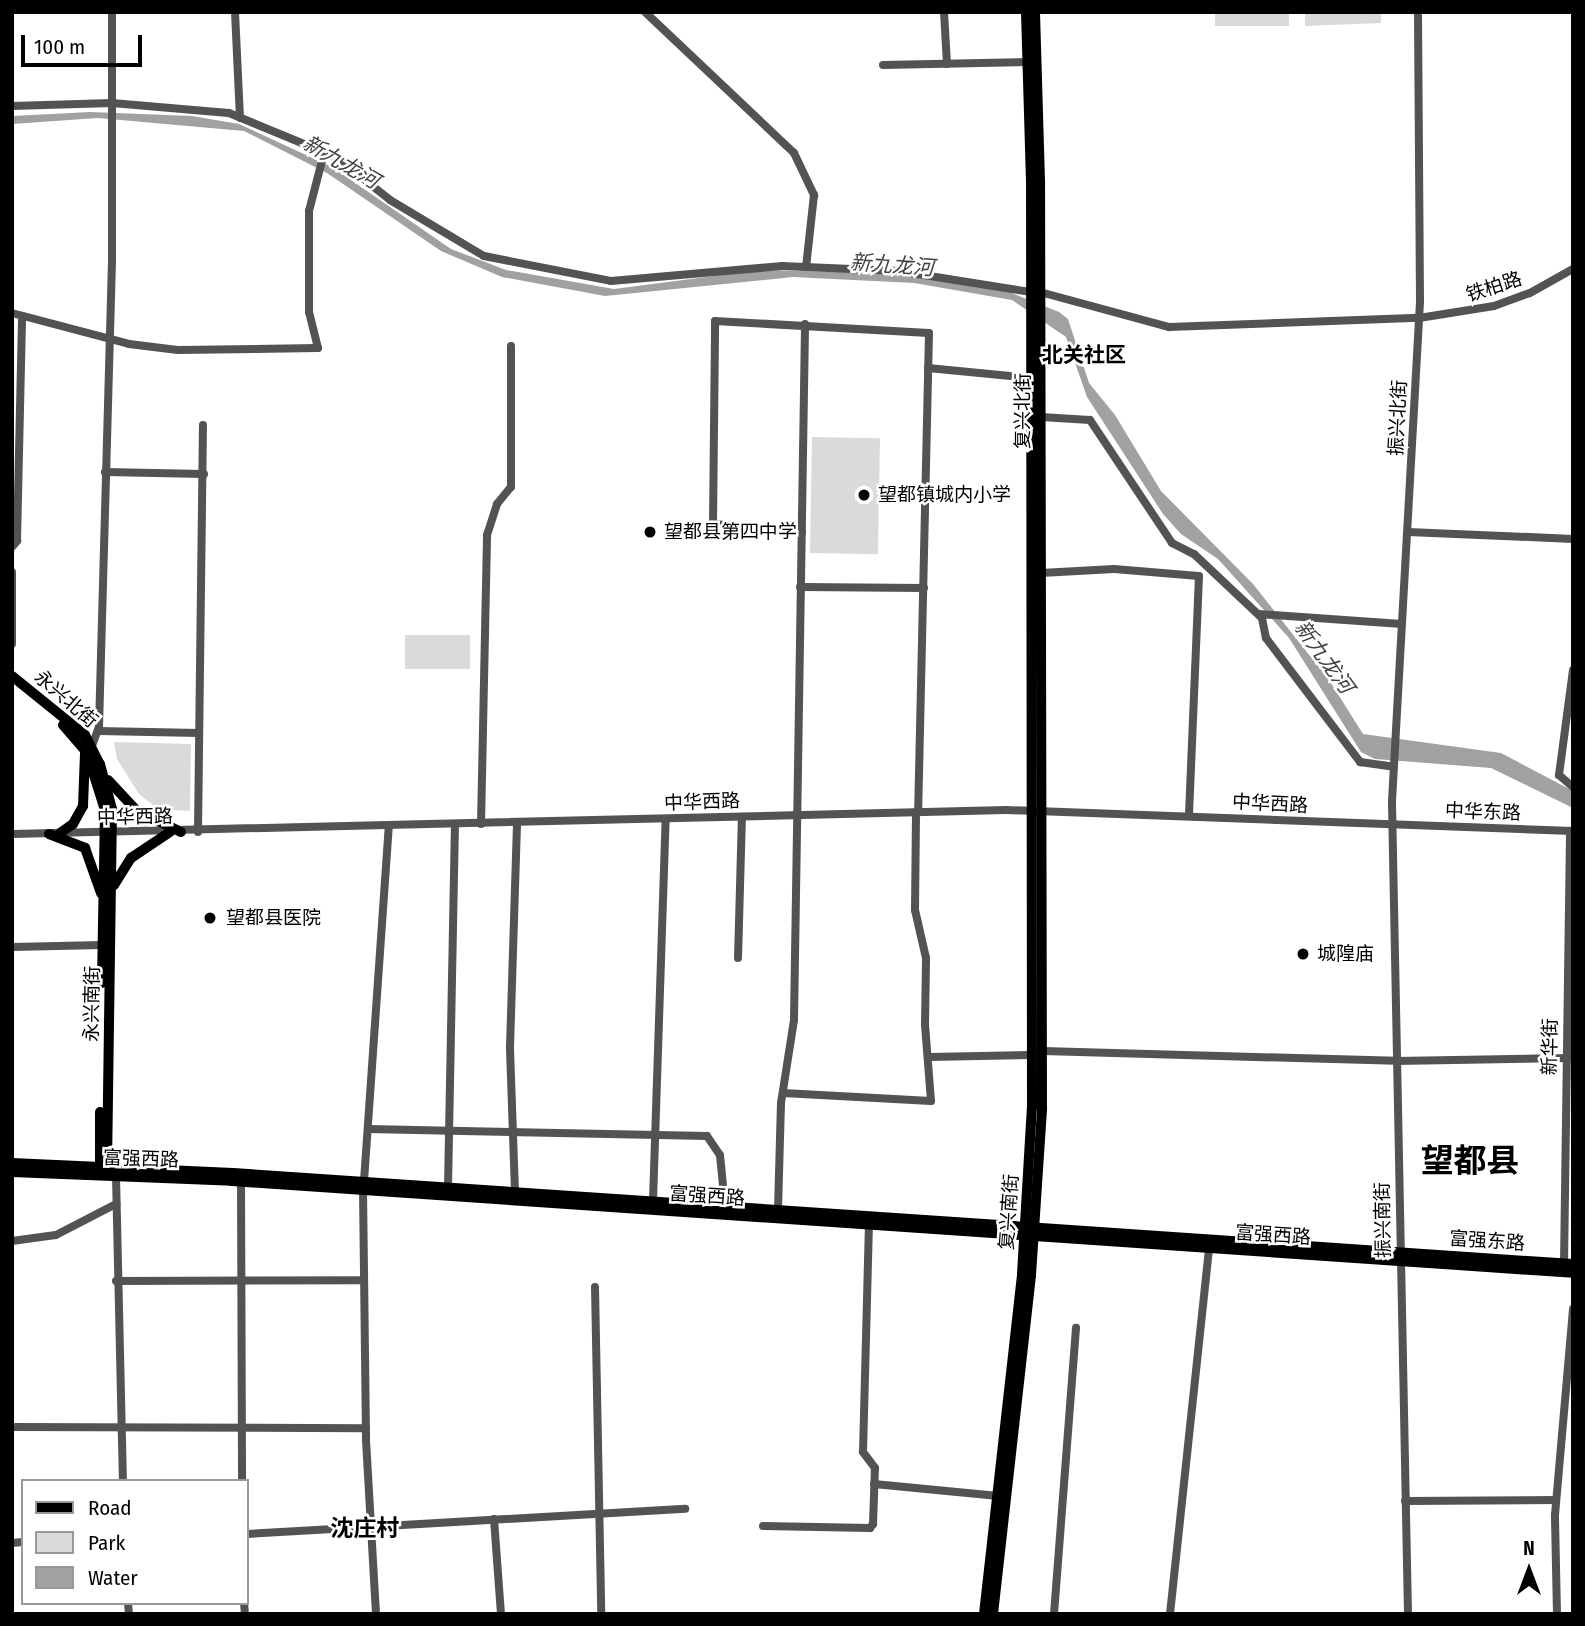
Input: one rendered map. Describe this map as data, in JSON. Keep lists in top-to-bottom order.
{
  "streets": {
    "main road": [
      "复兴北街",
      "永兴北街",
      "永兴南街",
      "富强西路",
      "复兴南街",
      "富强东路"
    ],
    "street": [
      "铁柏路",
      "振兴北街",
      "中华西路",
      "中华东路",
      "新华街",
      "振兴南街"
    ]
  },
  "crossings": [
    ["铁柏路", "复兴北街"],
    ["铁柏路", "振兴北街"],
    ["复兴北街", "中华西路"],
    ["复兴北街", "复兴南街"],
    ["振兴北街", "中华西路"],
    ["振兴北街", "中华东路"],
    ["振兴北街", "振兴南街"],
    ["永兴北街", "中华西路"],
    ["永兴北街", "永兴南街"],
    ["中华西路", "中华东路"],
    ["中华西路", "永兴南街"],
    ["中华西路", "复兴南街"],
    ["中华西路", "振兴南街"],
    ["中华东路", "新华街"],
    ["中华东路", "振兴南街"],
    ["永兴南街", "富强西路"],
    ["新华街", "富强东路"],
    ["富强西路", "复兴南街"],
    ["富强西路", "振兴南街"],
    ["富强西路", "富强东路"],
    ["振兴南街", "富强东路"]
  ],
  "districts": ["北关社区", "望都县", "沈庄村"],
  "water": ["新九龙河"],
  "places": [
    "望都镇城内小学",
    "望都县第四中学",
    "望都县医院",
    "城隍庙"
  ],
  "legend": ["Road", "Park", "Water"],
  "scale_bar": "100 m",
  "north": "top"
}
